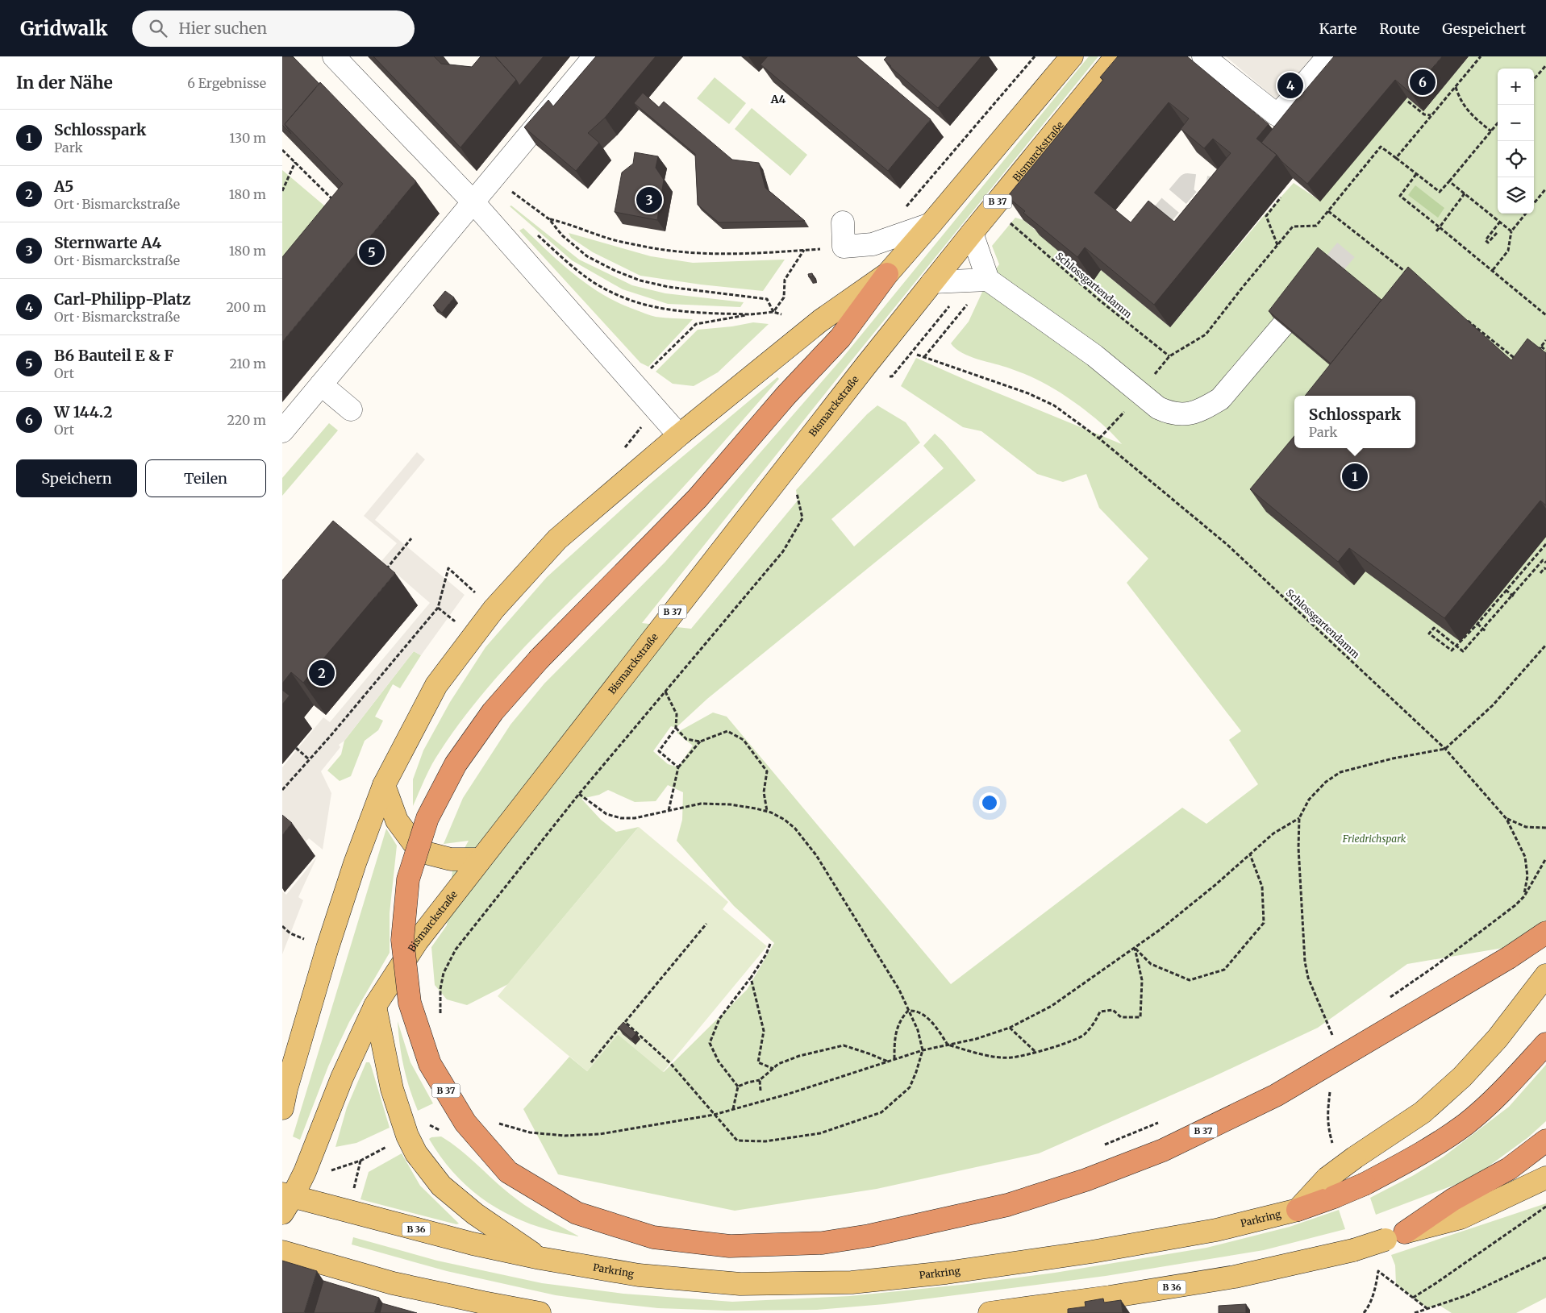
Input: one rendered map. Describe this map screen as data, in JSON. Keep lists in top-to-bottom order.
{
  "streets": {
    "highway": ["B 37", "Parkring"],
    "main road": ["Bismarckstraße", "B 36"],
    "path": ["Schlossgartendamm"]
  },
  "crossings": [
    ["Bismarckstraße", "Parkring"]
  ],
  "districts": ["A4"],
  "parks": ["Friedrichspark"],
  "page": {
    "header": "Gridwalk",
    "search": "Hier suchen",
    "nav": ["Karte", "Route", "Gespeichert"],
    "heading": ["In der Nähe", "6 Ergebnisse"],
    "pins": [
      "6",
      "4",
      "3",
      "5",
      "1",
      "2"
    ],
    "map_buttons": ["+", "−"],
    "list": [
      {
        "mark": "1",
        "name": "Schlosspark",
        "note": "Park",
        "value": "130 m"
      },
      {
        "mark": "2",
        "name": "A5",
        "note": "Ort · Bismarckstraße",
        "value": "180 m"
      },
      {
        "mark": "3",
        "name": "Sternwarte A4",
        "note": "Ort · Bismarckstraße",
        "value": "180 m"
      },
      {
        "mark": "4",
        "name": "Carl-Philipp-Platz",
        "note": "Ort · Bismarckstraße",
        "value": "200 m"
      },
      {
        "mark": "5",
        "name": "B6 Bauteil E & F",
        "note": "Ort",
        "value": "210 m"
      },
      {
        "mark": "6",
        "name": "W 144.2",
        "note": "Ort",
        "value": "220 m"
      }
    ],
    "popup": ["Schlosspark", "Park"],
    "buttons": ["Speichern", "Teilen"]
  }
}
